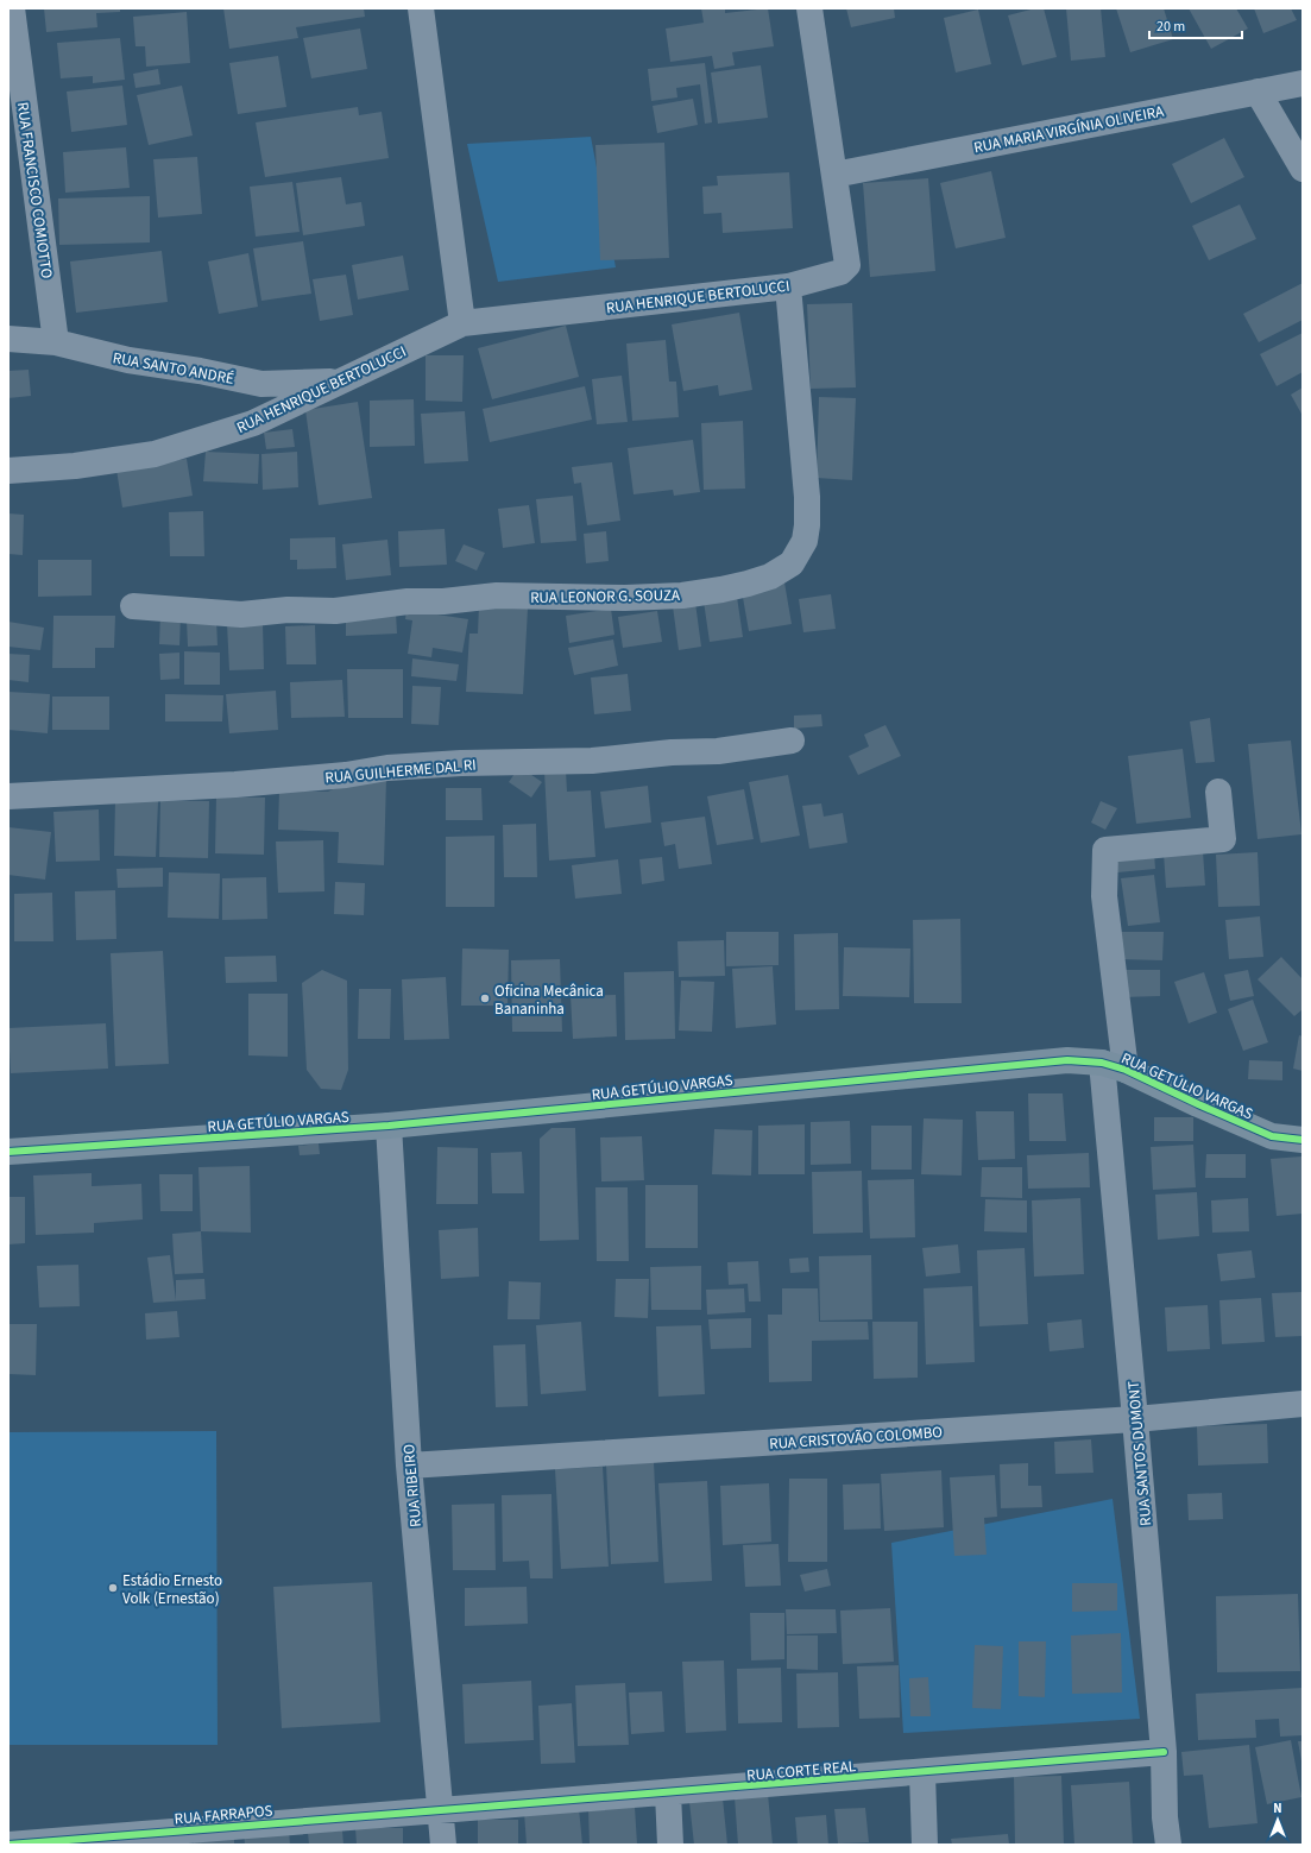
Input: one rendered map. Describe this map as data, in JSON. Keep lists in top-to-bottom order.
{
  "streets": {
    "street": [
      "RUA MARIA VIRGÍNIA OLIVEIRA",
      "RUA FRANCISCO COMIOTTO",
      "RUA HENRIQUE BERTOLUCCI",
      "RUA SANTO ANDRÉ",
      "RUA LEONOR G. SOUZA",
      "RUA GUILHERME DAL RI",
      "RUA GETÚLIO VARGAS",
      "RUA CRISTOVÃO COLOMBO",
      "RUA SANTOS DUMONT",
      "RUA RIBEIRO",
      "RUA CORTE REAL",
      "RUA FARRAPOS"
    ]
  },
  "crossings": [
    ["RUA MARIA VIRGÍNIA OLIVEIRA", "RUA HENRIQUE BERTOLUCCI"],
    ["RUA FRANCISCO COMIOTTO", "RUA SANTO ANDRÉ"],
    ["RUA HENRIQUE BERTOLUCCI", "RUA SANTO ANDRÉ"],
    ["RUA HENRIQUE BERTOLUCCI", "RUA LEONOR G. SOUZA"],
    ["RUA GETÚLIO VARGAS", "RUA SANTOS DUMONT"],
    ["RUA GETÚLIO VARGAS", "RUA RIBEIRO"],
    ["RUA CRISTOVÃO COLOMBO", "RUA SANTOS DUMONT"],
    ["RUA CRISTOVÃO COLOMBO", "RUA RIBEIRO"],
    ["RUA SANTOS DUMONT", "RUA CORTE REAL"],
    ["RUA RIBEIRO", "RUA CORTE REAL"],
    ["RUA RIBEIRO", "RUA FARRAPOS"],
    ["RUA CORTE REAL", "RUA FARRAPOS"]
  ],
  "places": ["Oficina Mecânica Bananinha", "Estádio Ernesto Volk (Ernestão)"],
  "scale_bar": "20 m",
  "north": "top"
}
